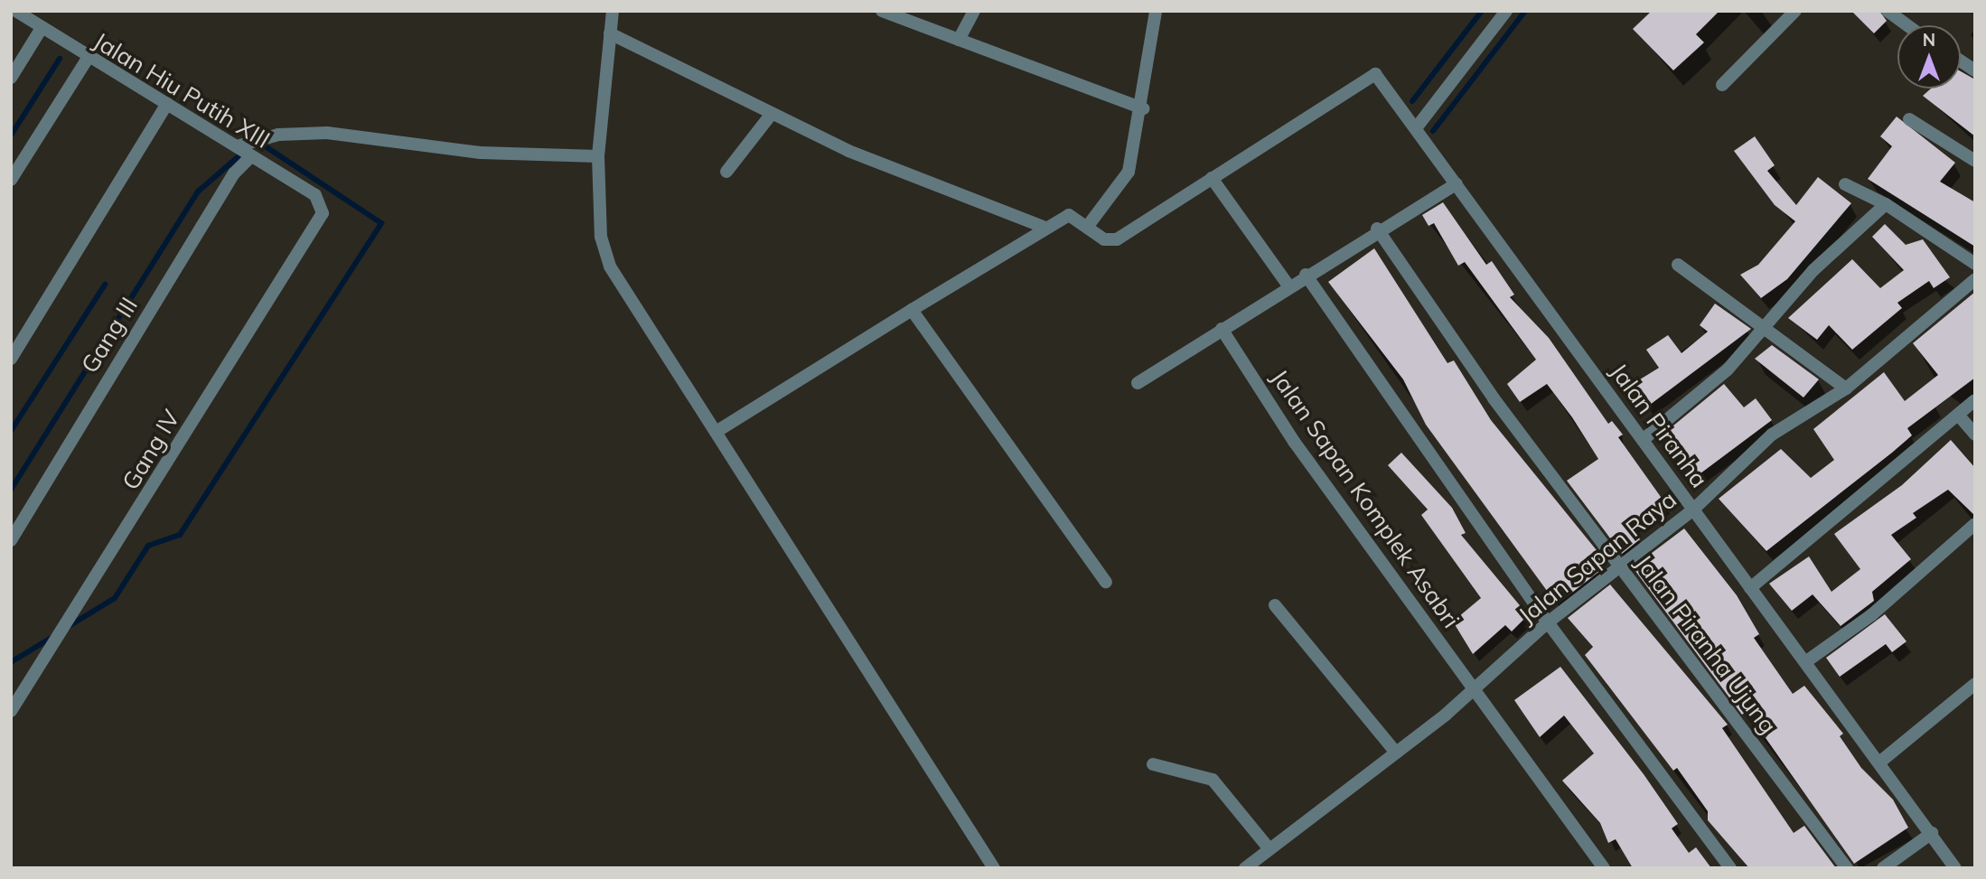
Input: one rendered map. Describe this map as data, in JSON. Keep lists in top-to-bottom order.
{
  "streets": {
    "street": [
      "Jalan Hiu Putih XIII",
      "Gang III",
      "Jalan Piranha",
      "Gang IV",
      "Jalan Sapan Komplek Asabri",
      "Jalan Sapan Raya",
      "Jalan Piranha Ujung"
    ]
  },
  "crossings": [
    ["Jalan Hiu Putih XIII", "Gang III"],
    ["Jalan Hiu Putih XIII", "Gang IV"],
    ["Jalan Piranha", "Jalan Sapan Raya"],
    ["Jalan Sapan Komplek Asabri", "Jalan Sapan Raya"],
    ["Jalan Sapan Raya", "Jalan Piranha Ujung"]
  ],
  "north": "top"
}
